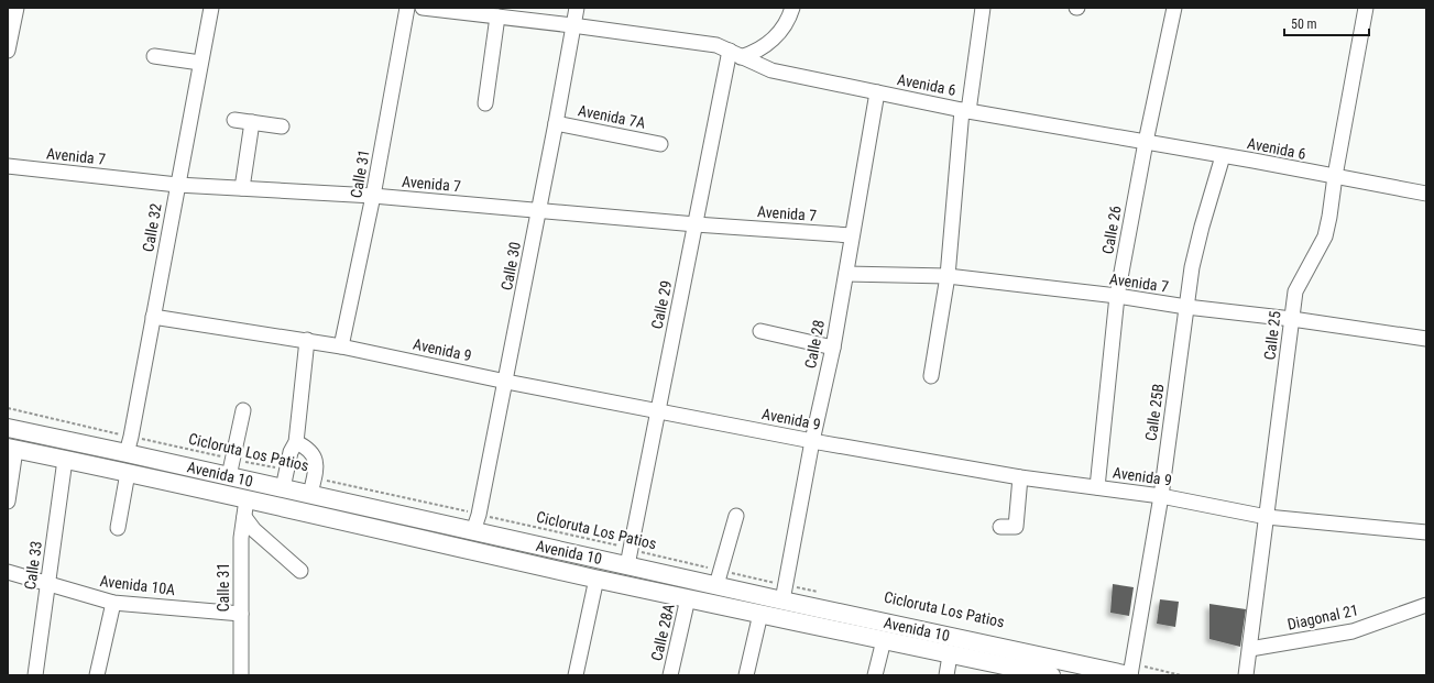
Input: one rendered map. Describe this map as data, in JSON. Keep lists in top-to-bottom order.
{
  "streets": {
    "main road": ["Avenida 10"],
    "street": [
      "Avenida 6",
      "Avenida 7A",
      "Avenida 7",
      "Calle 31",
      "Calle 32",
      "Calle 26",
      "Calle 30",
      "Calle 29",
      "Calle 25",
      "Calle 28",
      "Avenida 9",
      "Calle 25B",
      "Calle 33",
      "Avenida 10A",
      "Diagonal 21",
      "Calle 28A"
    ],
    "path": ["Cicloruta Los Patios"]
  },
  "crossings": [
    ["Avenida 6", "Calle 26"],
    ["Avenida 6", "Calle 30"],
    ["Avenida 6", "Calle 29"],
    ["Avenida 6", "Calle 25"],
    ["Avenida 6", "Calle 28"],
    ["Avenida 6", "Calle 25B"],
    ["Avenida 7A", "Calle 30"],
    ["Avenida 7", "Calle 31"],
    ["Avenida 7", "Calle 32"],
    ["Avenida 7", "Calle 26"],
    ["Avenida 7", "Calle 30"],
    ["Avenida 7", "Calle 29"],
    ["Avenida 7", "Calle 25"],
    ["Avenida 7", "Calle 28"],
    ["Avenida 7", "Calle 25B"],
    ["Calle 31", "Avenida 9"],
    ["Calle 31", "Avenida 10"],
    ["Calle 31", "Avenida 10A"],
    ["Calle 32", "Avenida 9"],
    ["Calle 32", "Cicloruta Los Patios"],
    ["Calle 32", "Avenida 10"],
    ["Calle 26", "Avenida 9"],
    ["Calle 30", "Avenida 9"],
    ["Calle 30", "Cicloruta Los Patios"],
    ["Calle 30", "Avenida 10"],
    ["Calle 29", "Avenida 9"],
    ["Calle 29", "Cicloruta Los Patios"],
    ["Calle 29", "Avenida 10"],
    ["Calle 25", "Avenida 9"],
    ["Calle 25", "Diagonal 21"],
    ["Calle 28", "Avenida 9"],
    ["Calle 28", "Cicloruta Los Patios"],
    ["Calle 28", "Avenida 10"],
    ["Avenida 9", "Calle 25B"],
    ["Calle 25B", "Avenida 10"],
    ["Cicloruta Los Patios", "Avenida 10"],
    ["Avenida 10", "Calle 33"],
    ["Avenida 10", "Calle 28A"],
    ["Calle 33", "Avenida 10A"]
  ],
  "scale_bar": "50 m"
}
